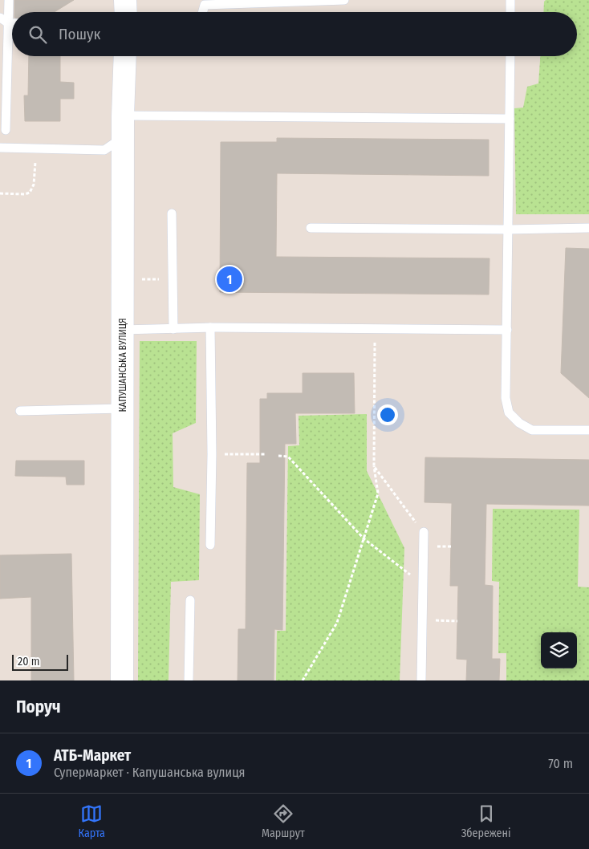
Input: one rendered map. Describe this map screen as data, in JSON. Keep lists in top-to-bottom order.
{
  "streets": {
    "street": ["КАПУШАНСЬКА ВУЛИЦЯ"]
  },
  "scale_bar": "20 m",
  "page": {
    "search": "Пошук",
    "pins": "1",
    "scale": "20 m",
    "heading": "Поруч",
    "list": [
      {
        "mark": "1",
        "name": "АТБ-Маркет",
        "note": "Супермаркет · Капушанська вулиця",
        "value": "70 m"
      }
    ],
    "nav": ["Карта", "Маршрут", "Збережені"]
  }
}
